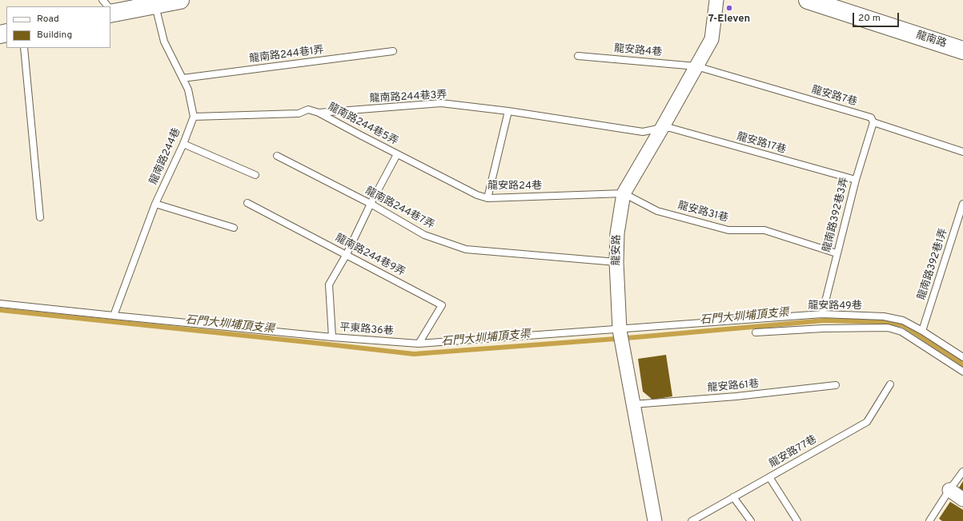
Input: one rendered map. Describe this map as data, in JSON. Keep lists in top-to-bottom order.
{
  "streets": {
    "main road": ["龍南路"],
    "street": ["龍安路"],
    "lane": [
      "龍安路4巷",
      "龍南路244巷1弄",
      "龍安路7巷",
      "龍南路244巷3弄",
      "龍南路244巷5弄",
      "龍安路17巷",
      "龍南路244巷",
      "龍安路24巷",
      "龍南路244巷7弄",
      "龍安路31巷",
      "龍南路392巷3弄",
      "龍南路244巷9弄",
      "龍南路392巷1弄",
      "龍安路49巷",
      "平東路36巷",
      "龍安路61巷",
      "龍安路77巷"
    ]
  },
  "crossings": [
    ["龍安路4巷", "龍安路7巷"],
    ["龍安路4巷", "龍安路"],
    ["龍安路7巷", "龍南路392巷3弄"],
    ["龍安路7巷", "龍安路"],
    ["龍南路244巷3弄", "龍南路244巷5弄"],
    ["龍南路244巷3弄", "龍安路17巷"],
    ["龍南路244巷3弄", "龍南路244巷"],
    ["龍南路244巷3弄", "龍安路"],
    ["龍南路244巷5弄", "龍安路24巷"],
    ["龍安路17巷", "龍南路392巷3弄"],
    ["龍安路17巷", "龍安路"],
    ["龍南路244巷", "平東路36巷"],
    ["龍安路24巷", "龍安路31巷"],
    ["龍安路24巷", "龍安路"],
    ["龍南路244巷7弄", "龍安路"],
    ["龍安路31巷", "龍南路392巷3弄"],
    ["龍安路31巷", "龍安路"],
    ["龍南路392巷3弄", "龍安路49巷"],
    ["龍安路", "龍安路49巷"],
    ["龍安路", "平東路36巷"],
    ["龍安路", "龍安路61巷"],
    ["龍南路244巷9弄", "平東路36巷"],
    ["龍南路392巷1弄", "龍安路49巷"],
    ["龍安路49巷", "平東路36巷"]
  ],
  "water": ["石門大圳埔頂支渠"],
  "places": ["7-Eleven"],
  "legend": ["Road", "Building"],
  "scale_bar": "20 m"
}
